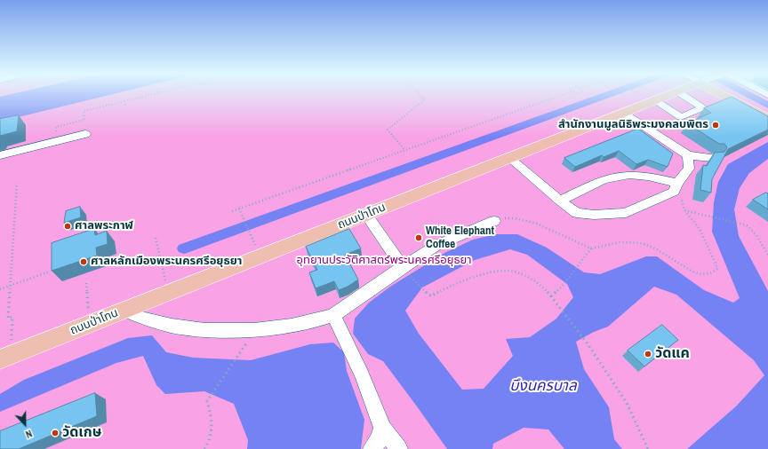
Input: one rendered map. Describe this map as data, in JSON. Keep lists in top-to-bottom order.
{
  "streets": {
    "main road": ["ถนนป่าโทน"]
  },
  "water": ["บึงนครบาล"],
  "parks": ["อุทยานประวัติศาสตร์พระนครศรีอยุธยา"],
  "places": [
    "สำนักงานมูลนิธิพระมงคลบพิตร",
    "ศาลพระกาฬ",
    "White Elephant Coffee",
    "ศาลหลักเมืองพระนครศรีอยุธยา",
    "วัดแค",
    "วัดเกษ"
  ],
  "north": "bottom"
}
